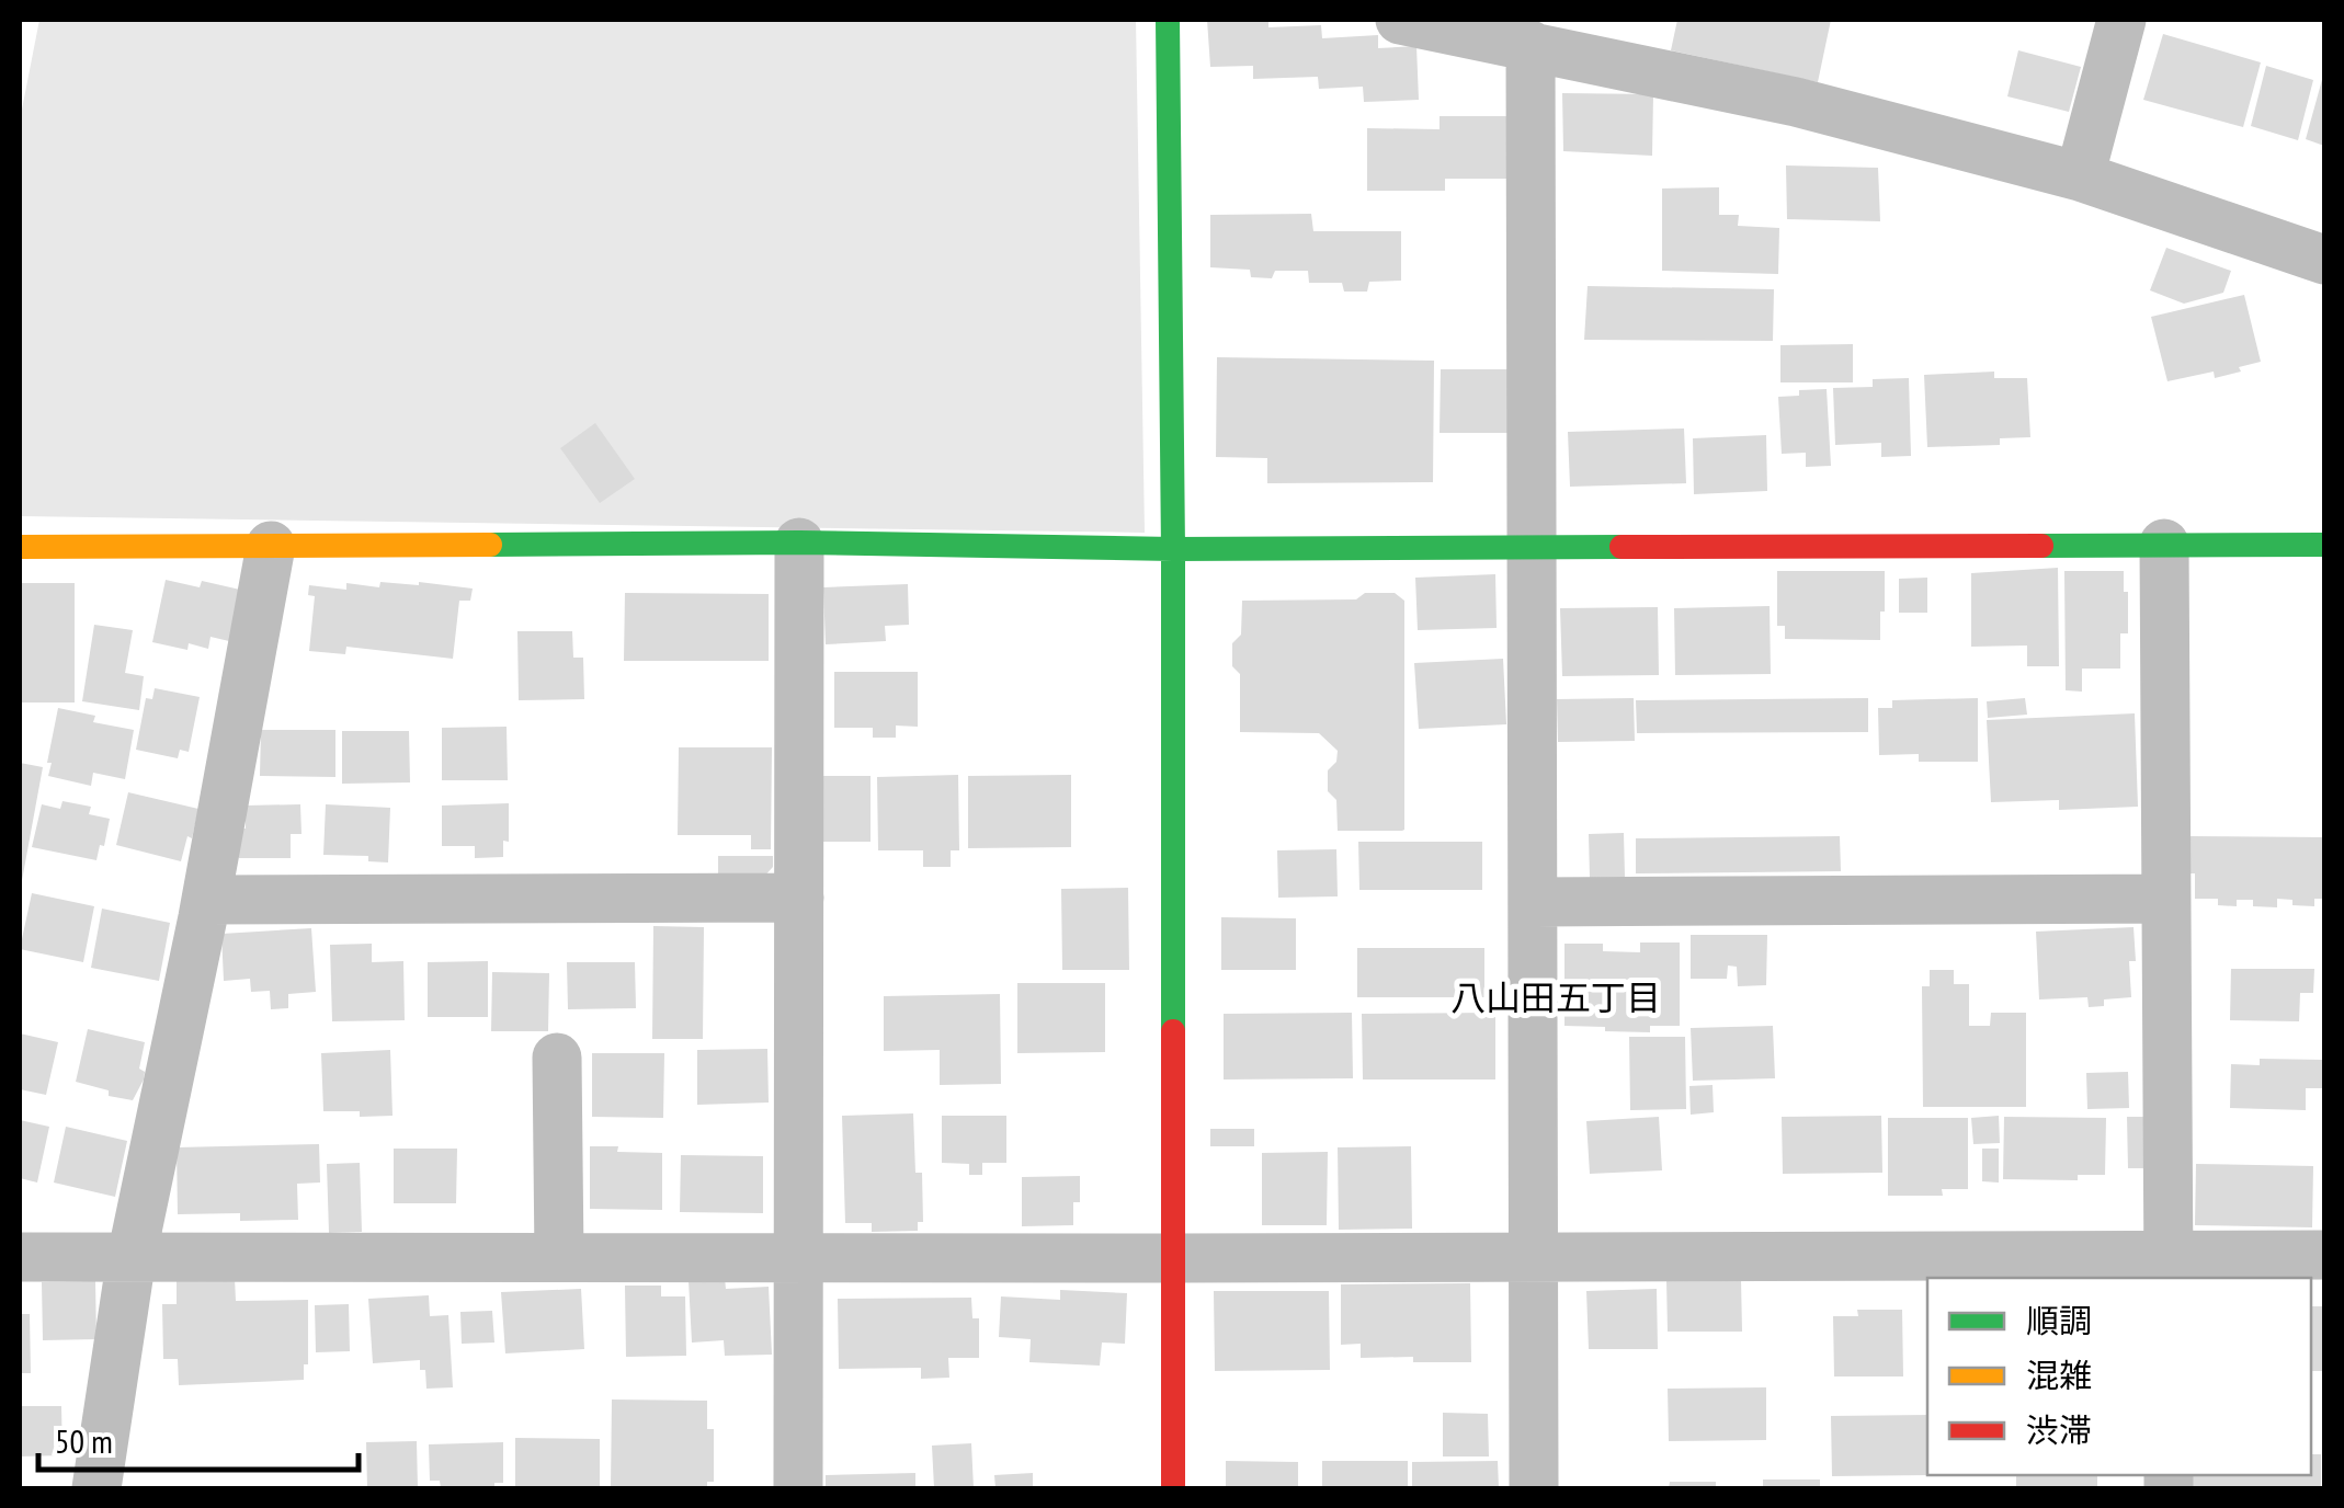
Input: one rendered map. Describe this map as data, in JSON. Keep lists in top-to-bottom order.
{
  "districts": ["八山田五丁目"],
  "legend": ["順調", "混雑", "渋滞"],
  "scale_bar": "50 m"
}
